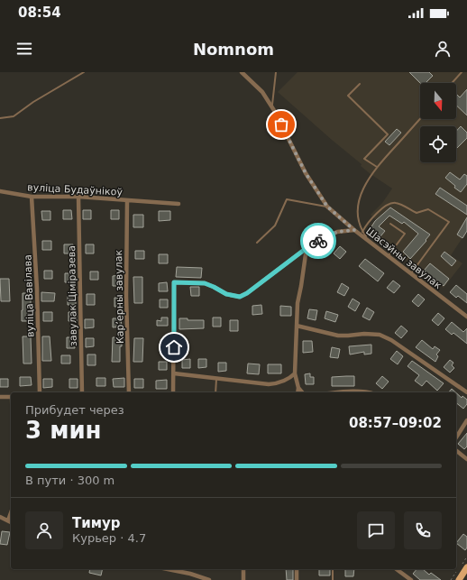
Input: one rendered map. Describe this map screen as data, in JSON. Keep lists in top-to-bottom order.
{
  "streets": {
    "street": [
      "вуліца Будаўнікоў",
      "Шасэйны завулак",
      "вуліца Вавілава",
      "завулак Ціміразева",
      "Карʼерны завулак"
    ]
  },
  "crossings": [
    ["вуліца Будаўнікоў", "вуліца Вавілава"],
    ["вуліца Будаўнікоў", "завулак Ціміразева"],
    ["вуліца Будаўнікоў", "Карʼерны завулак"]
  ],
  "north": "bottom",
  "page": {
    "status": "08:54",
    "header": "Nomnom",
    "heading": ["3 мин", "Прибудет через", "08:57–09:02"],
    "panel": ["Тимур", "Курьер · 4.7"],
    "bar": "В пути · 300 m"
  }
}
